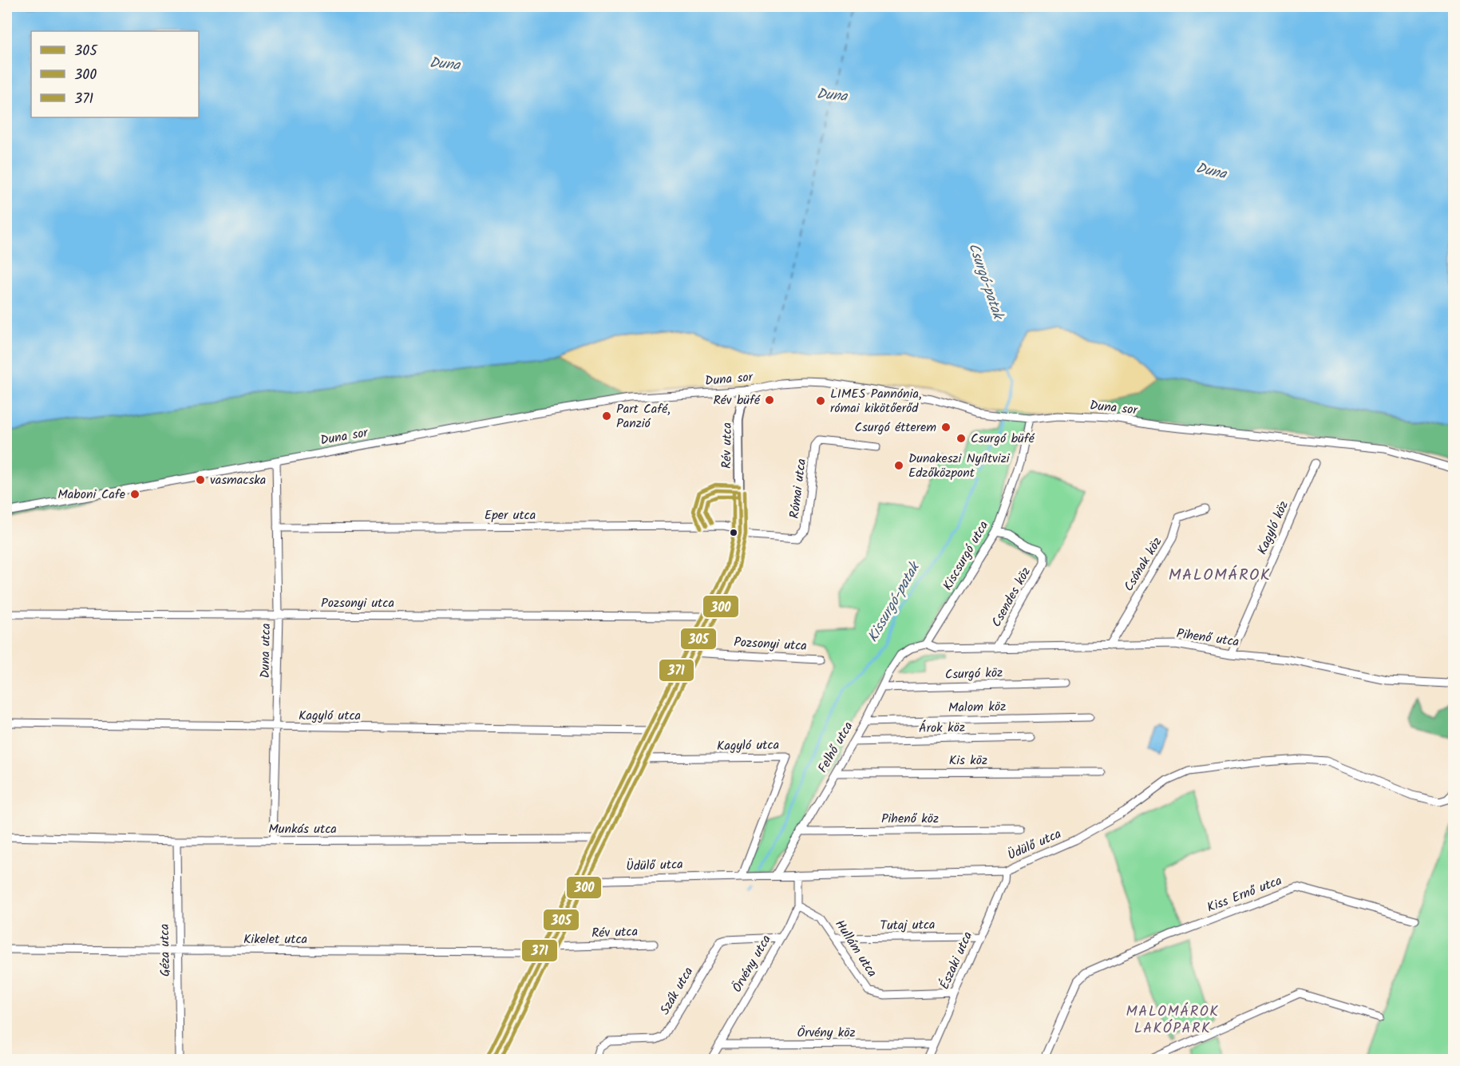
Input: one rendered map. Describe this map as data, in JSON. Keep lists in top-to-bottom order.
{
  "streets": {
    "street": [
      "Duna sor",
      "Rév utca",
      "Római utca",
      "Eper utca",
      "Kagyló köz",
      "Kiscsurgó utca",
      "Csónak köz",
      "Csendes köz",
      "Pozsonyi utca",
      "Pihenő utca",
      "Duna utca",
      "Csurgó köz",
      "Malom köz",
      "Kagyló utca",
      "Árok köz",
      "Felhő utca",
      "Kis köz",
      "Pihenő köz",
      "Munkás utca",
      "Üdülő utca",
      "Kiss Ernő utca",
      "Tutaj utca",
      "Kikelet utca",
      "Hullám utca",
      "Géza utca",
      "Északi utca",
      "Örvény utca",
      "Szák utca",
      "Örvény köz"
    ]
  },
  "crossings": [
    ["Duna sor", "Rév utca"],
    ["Duna sor", "Kiscsurgó utca"],
    ["Duna sor", "Duna utca"],
    ["Rév utca", "Római utca"],
    ["Rév utca", "Eper utca"],
    ["Rév utca", "Pozsonyi utca"],
    ["Rév utca", "Kagyló utca"],
    ["Rév utca", "Munkás utca"],
    ["Rév utca", "Üdülő utca"],
    ["Rév utca", "Kikelet utca"],
    ["Római utca", "Eper utca"],
    ["Eper utca", "Duna utca"],
    ["Kagyló köz", "Pihenő utca"],
    ["Kiscsurgó utca", "Csendes köz"],
    ["Kiscsurgó utca", "Pihenő utca"],
    ["Kiscsurgó utca", "Felhő utca"],
    ["Csónak köz", "Pihenő utca"],
    ["Csendes köz", "Pihenő utca"],
    ["Pozsonyi utca", "Duna utca"],
    ["Pihenő utca", "Felhő utca"],
    ["Duna utca", "Kagyló utca"],
    ["Duna utca", "Munkás utca"],
    ["Csurgó köz", "Felhő utca"],
    ["Malom köz", "Felhő utca"],
    ["Kagyló utca", "Üdülő utca"],
    ["Árok köz", "Felhő utca"],
    ["Felhő utca", "Kis köz"],
    ["Felhő utca", "Pihenő köz"],
    ["Felhő utca", "Üdülő utca"],
    ["Munkás utca", "Géza utca"],
    ["Üdülő utca", "Északi utca"],
    ["Üdülő utca", "Örvény utca"],
    ["Tutaj utca", "Hullám utca"],
    ["Tutaj utca", "Északi utca"],
    ["Kikelet utca", "Géza utca"],
    ["Hullám utca", "Északi utca"],
    ["Hullám utca", "Örvény utca"],
    ["Északi utca", "Örvény köz"],
    ["Örvény utca", "Szák utca"],
    ["Örvény utca", "Örvény köz"]
  ],
  "districts": ["MALOMÁROK", "MALOMÁROK LAKÓPARK"],
  "water": ["Duna", "Csurgó-patak", "Kissurgó-patak"],
  "places": [
    "Rév büfé",
    "LIMES Pannónia, római kikötőerőd",
    "Part Café, Panzió",
    "Csurgó étterem",
    "Csurgó büfé",
    "Dunakeszi Nyíltvizi Edzőközpont",
    "vasmacska",
    "Maboni Cafe"
  ],
  "lines": ["transit line 371", "transit line 305", "transit line 300"],
  "legend": ["305", "300", "371"]
}
